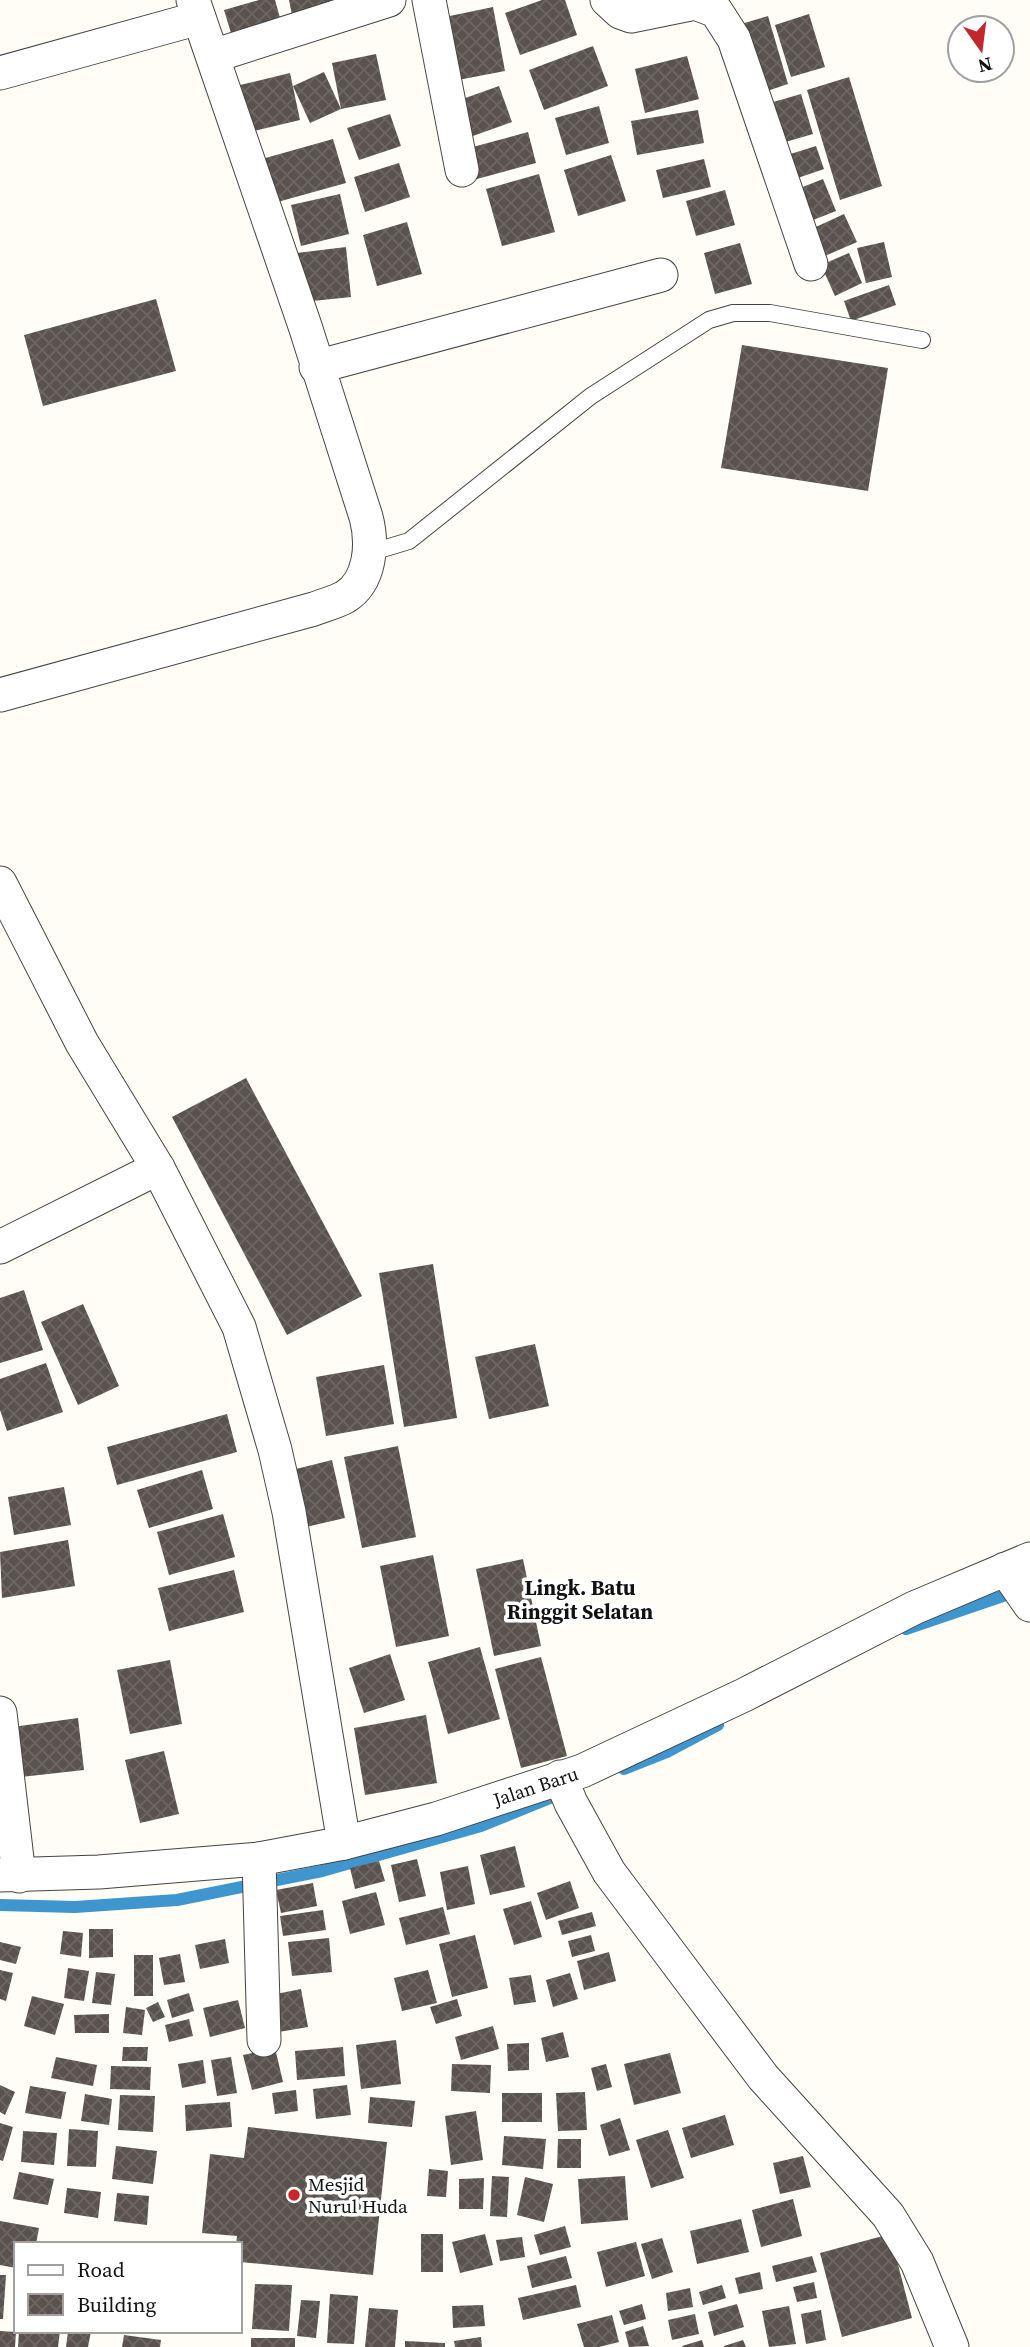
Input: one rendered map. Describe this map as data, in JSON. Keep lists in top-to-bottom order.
{
  "streets": {
    "street": ["Jalan Baru"]
  },
  "districts": ["Lingk. Batu Ringgit Selatan"],
  "places": ["Mesjid Nurul Huda"],
  "legend": ["Road", "Building"],
  "north": "bottom"
}
